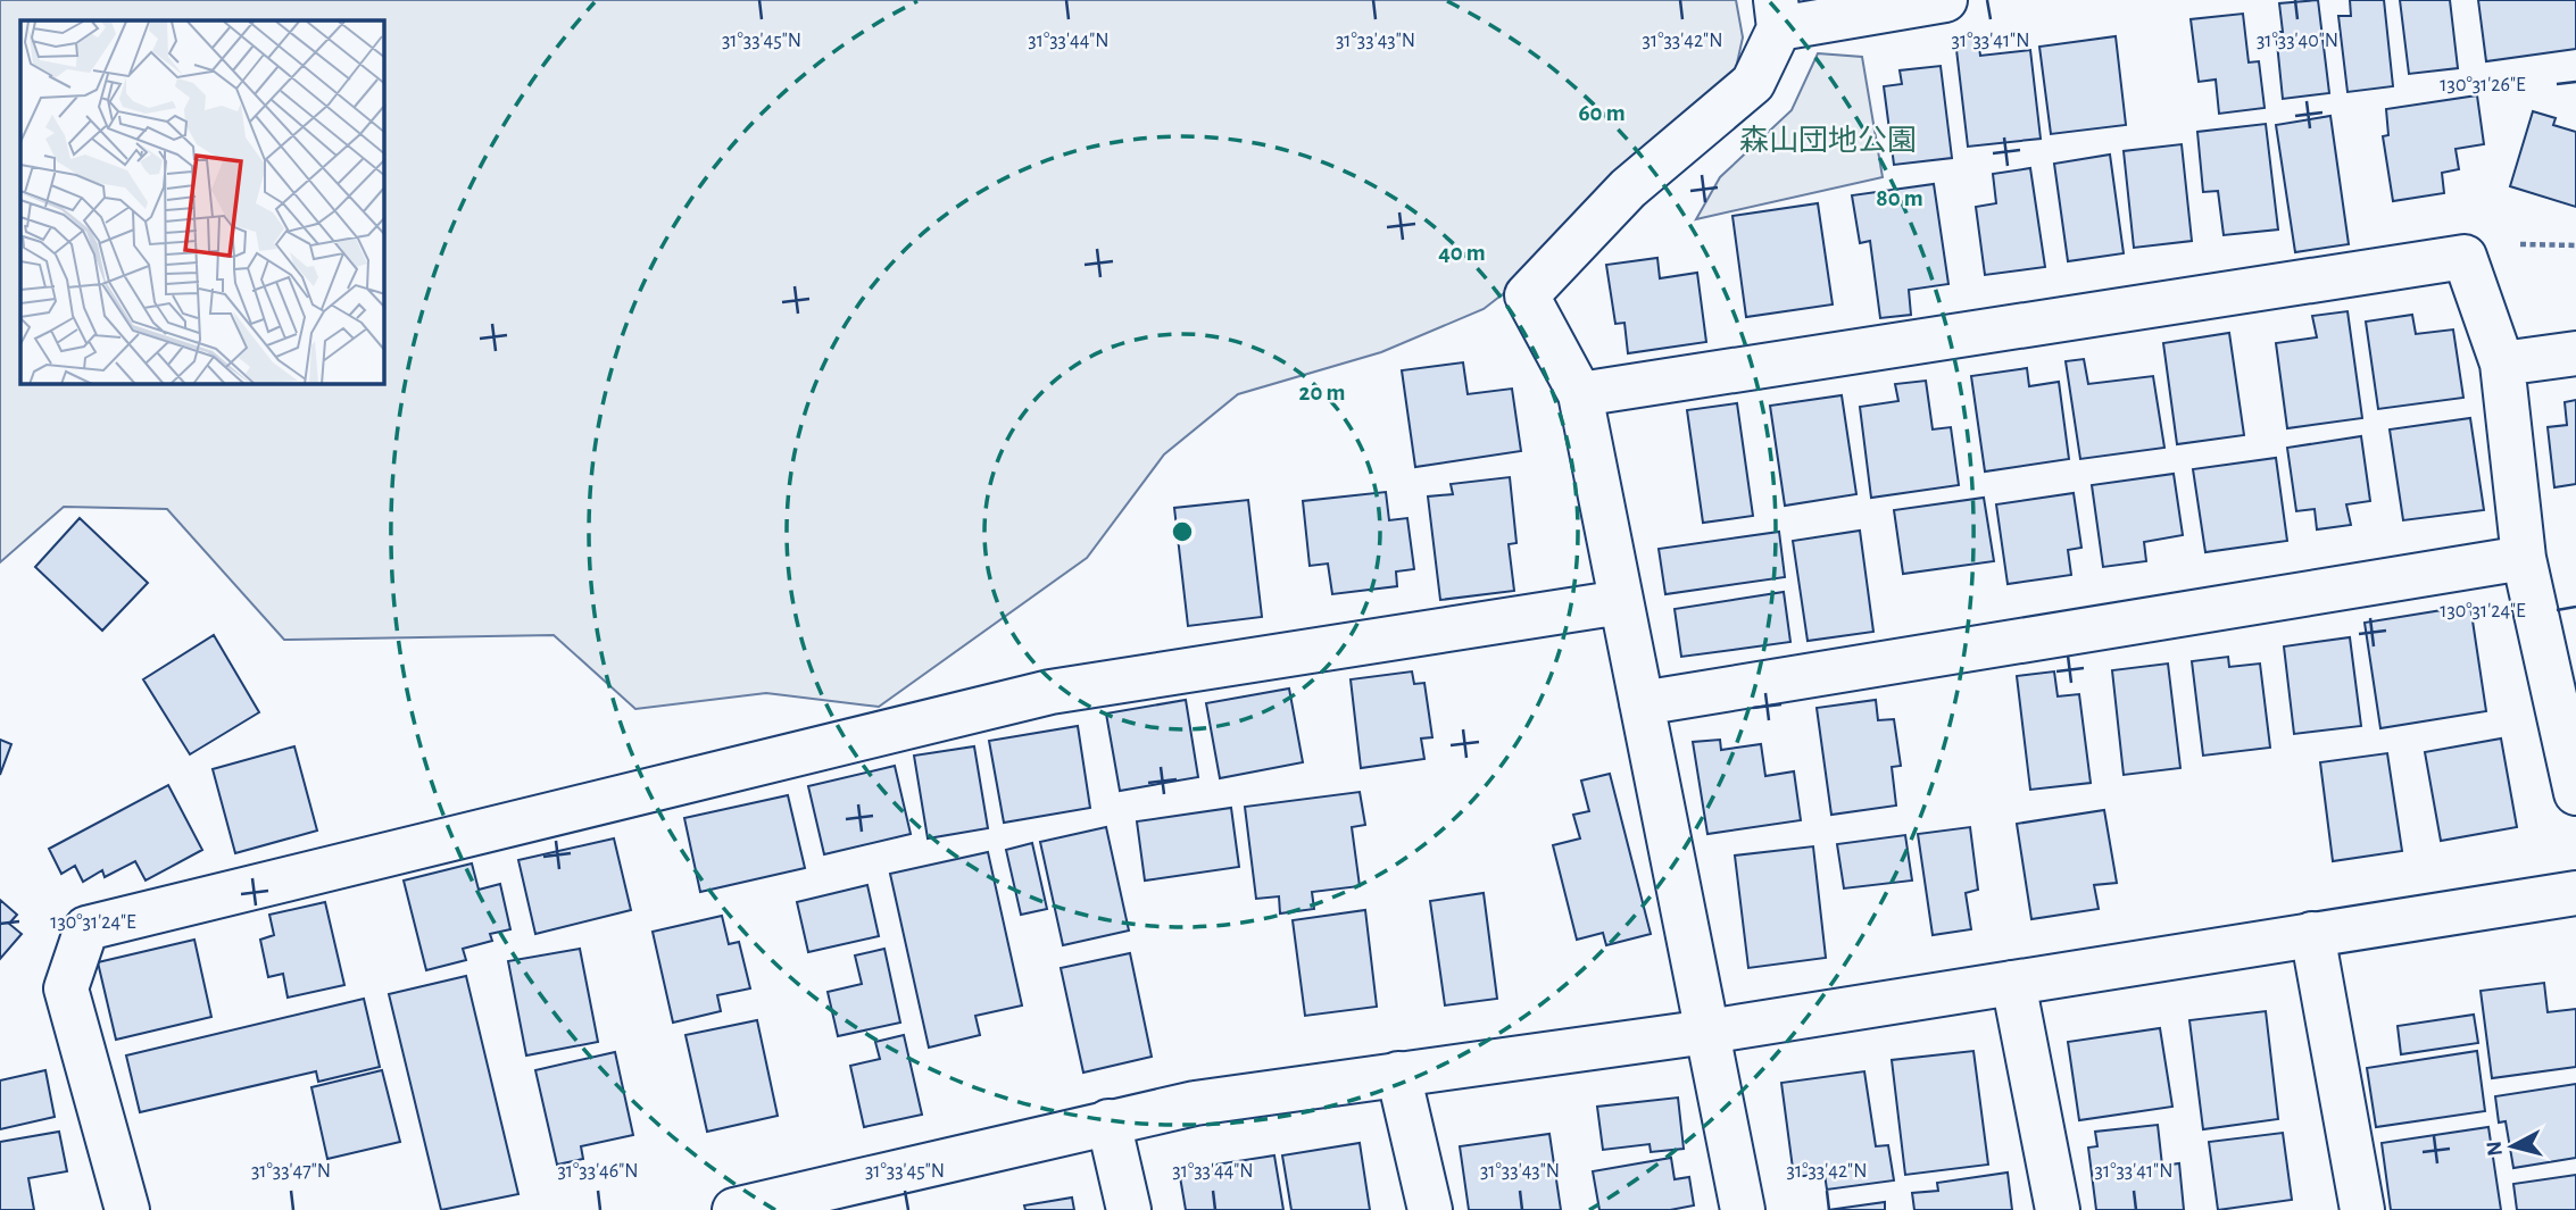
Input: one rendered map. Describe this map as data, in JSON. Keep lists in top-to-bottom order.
{
  "parks": ["森山団地公園"],
  "north": "left",
  "coordinates": [
    "31°33'45\"N",
    "31°33'44\"N",
    "31°33'43\"N",
    "31°33'42\"N",
    "31°33'41\"N",
    "31°33'40\"N",
    "130°31'26\"E",
    "130°31'24\"E",
    "31°33'47\"N",
    "31°33'46\"N"
  ],
  "rings": [
    "60 m",
    "80 m",
    "40 m",
    "20 m"
  ]
}
